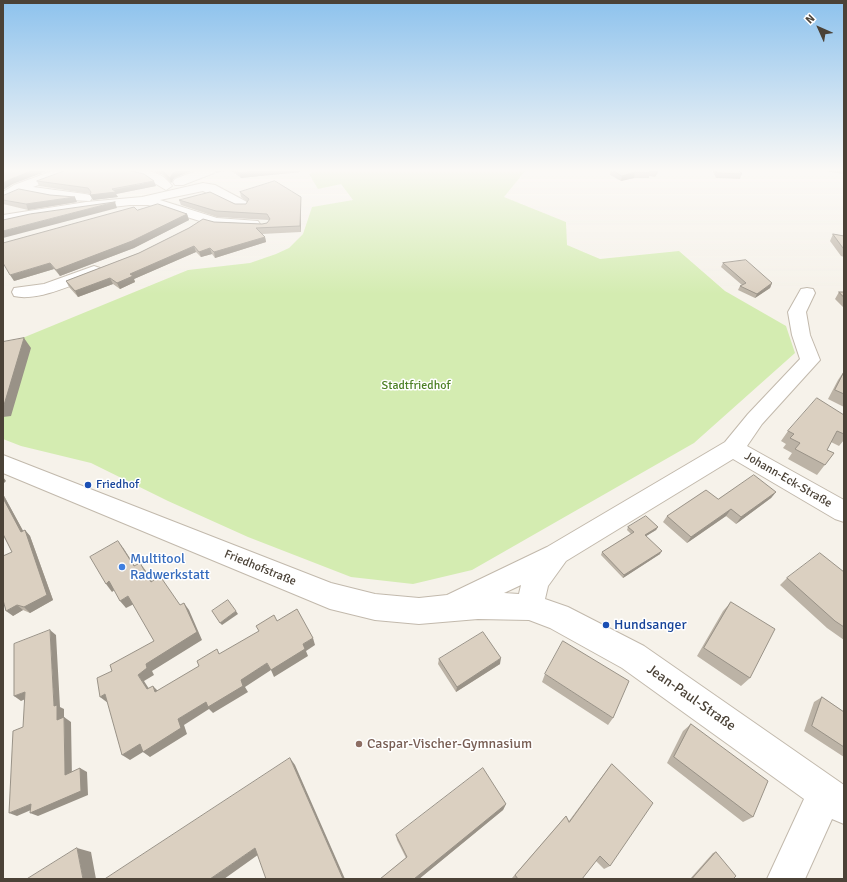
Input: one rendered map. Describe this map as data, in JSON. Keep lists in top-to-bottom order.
{
  "streets": {
    "street": ["Johann-Eck-Straße", "Friedhofstraße", "Jean-Paul-Straße"]
  },
  "crossings": [
    ["Friedhofstraße", "Jean-Paul-Straße"]
  ],
  "parks": ["Stadtfriedhof"],
  "places": [
    "Friedhof",
    "Multitool Radwerkstatt",
    "Hundsanger",
    "Caspar-Vischer-Gymnasium"
  ],
  "north": "top left"
}
